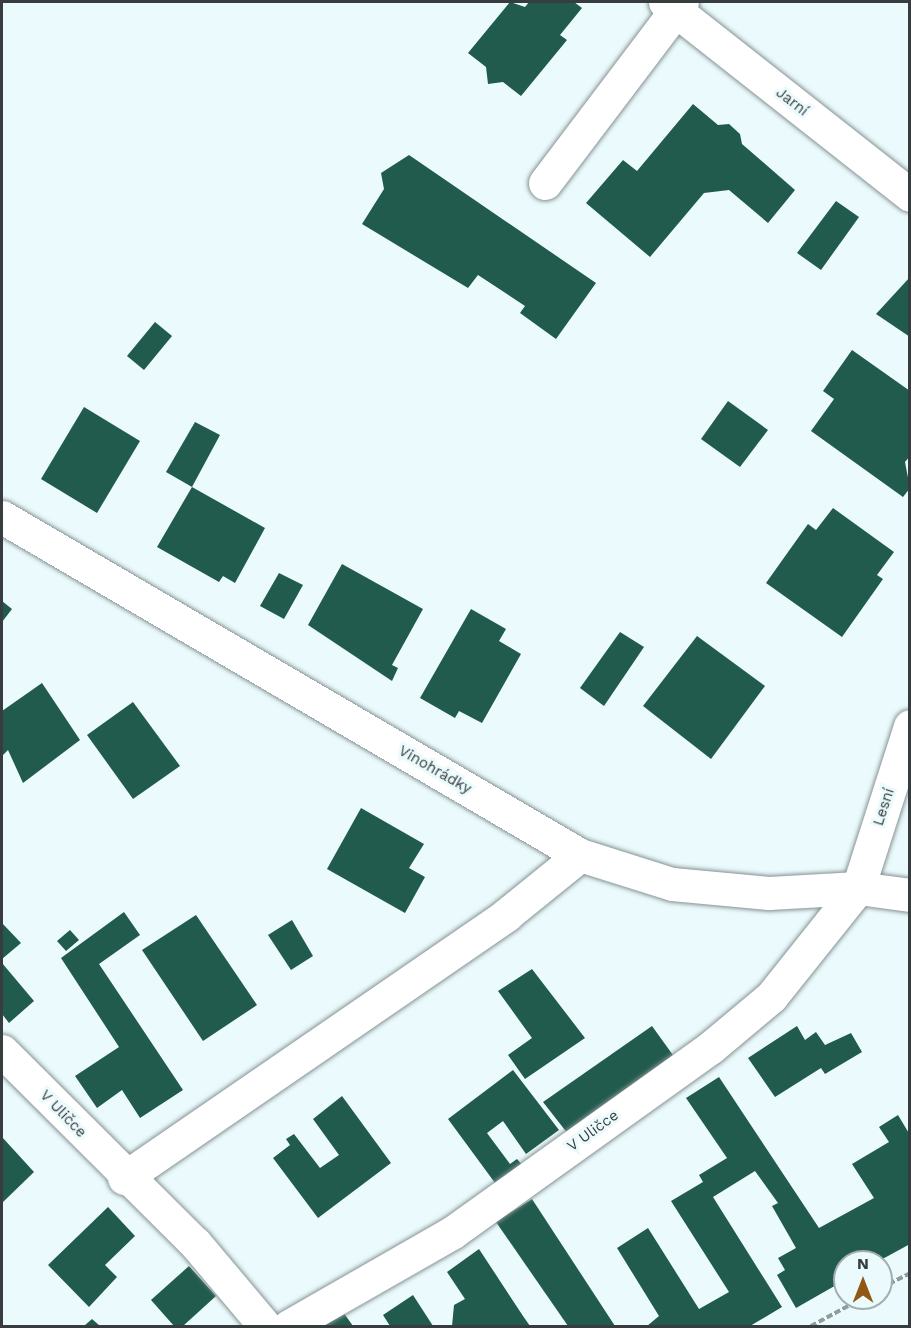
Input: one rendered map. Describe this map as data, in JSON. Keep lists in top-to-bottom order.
{
  "streets": {
    "street": [
      "Jarní",
      "Vinohrádky",
      "Lesní",
      "V Uličce"
    ]
  },
  "crossings": [
    ["Vinohrádky", "Lesní"],
    ["Vinohrádky", "V Uličce"],
    ["Lesní", "V Uličce"]
  ],
  "north": "top"
}
